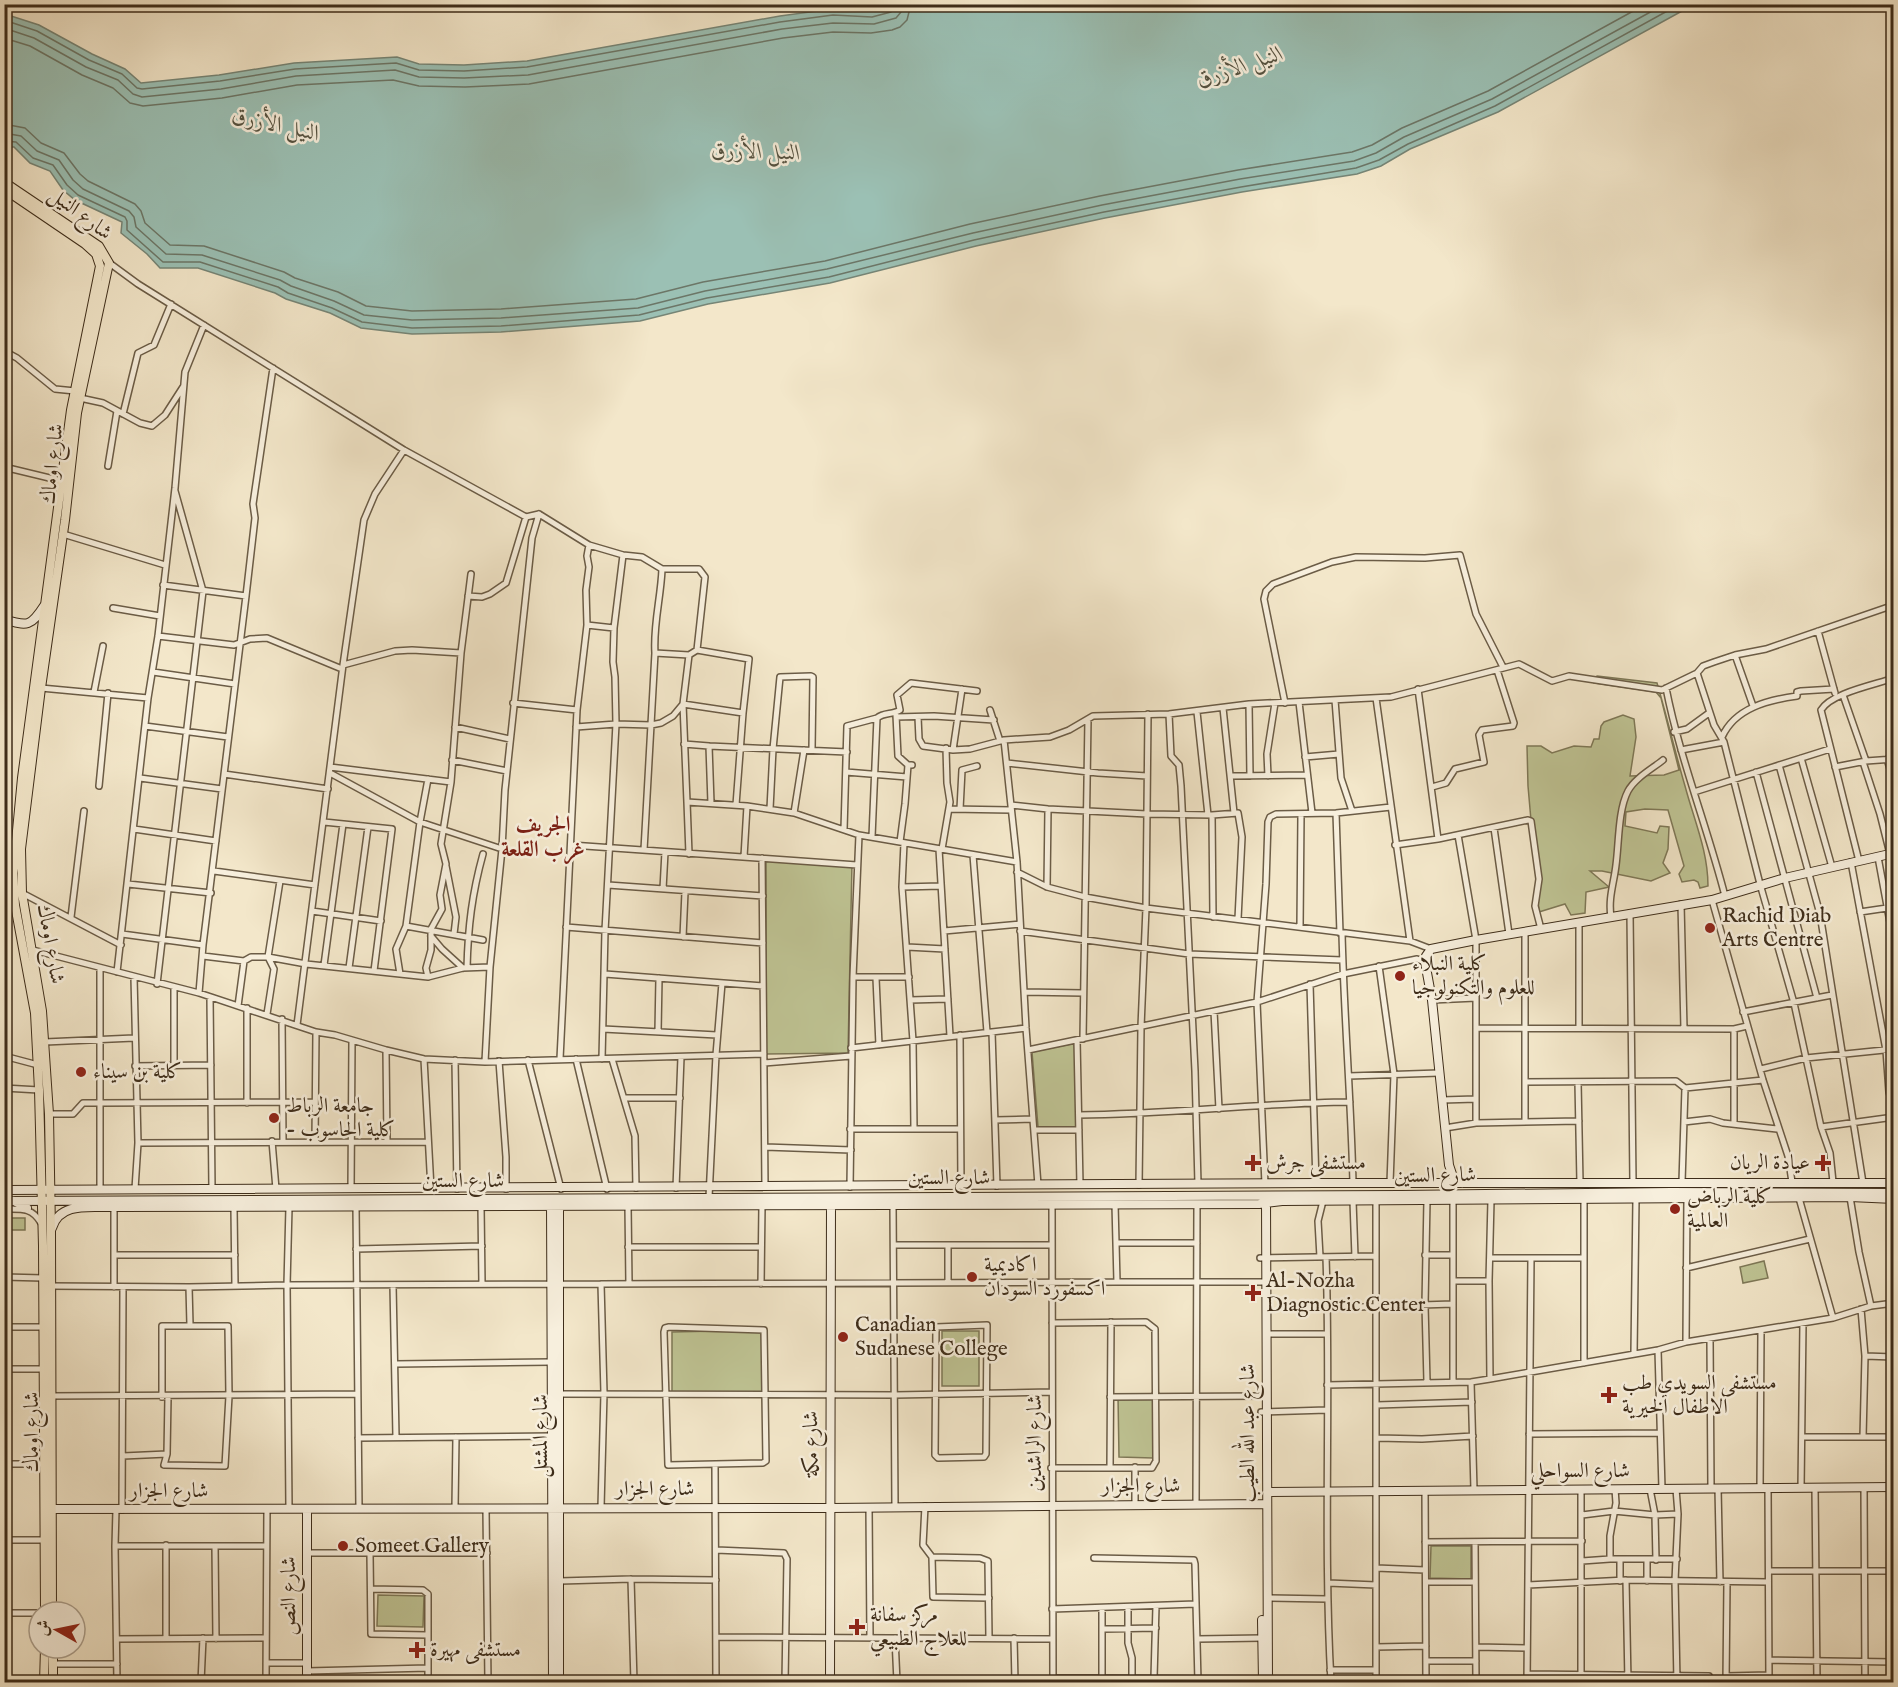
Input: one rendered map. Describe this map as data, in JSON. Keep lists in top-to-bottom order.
{
  "streets": {
    "main road": [
      "شارع النيل",
      "شارع اوماك",
      "شارع الستين",
      "شارع عبد الله الطيب",
      "شارع المشتل",
      "شارع مكة",
      "شارع السواحلي",
      "شارع الجزار",
      "شارع النص"
    ],
    "street": ["شارع الراشدين"]
  },
  "crossings": [
    ["شارع النيل", "شارع اوماك"],
    ["شارع اوماك", "شارع الستين"],
    ["شارع اوماك", "شارع الجزار"],
    ["شارع الستين", "شارع عبد الله الطيب"],
    ["شارع الستين", "شارع المشتل"],
    ["شارع الستين", "شارع الراشدين"],
    ["شارع الستين", "شارع مكة"],
    ["شارع عبد الله الطيب", "شارع السواحلي"],
    ["شارع عبد الله الطيب", "شارع الجزار"],
    ["شارع المشتل", "شارع الجزار"],
    ["شارع الراشدين", "شارع الجزار"],
    ["شارع مكة", "شارع الجزار"],
    ["شارع الجزار", "شارع النص"]
  ],
  "districts": ["الجريف غرب القلعة"],
  "water": ["النيل الأزرق"],
  "places": {
    "other": [
      "Rachid Diab Arts Centre",
      "كلية النبلاء للعلوم والتكنولوجيا",
      "كلية بن سيناء",
      "جامعة الرباط - كلية الحاسوب",
      "كلية الرباض العالمية",
      "اكاديمية اكسفورد السودان",
      "Canadian Sudanese College",
      "Someet Gallery"
    ],
    "health": [
      "مستشفى جرش",
      "عيادة الريان",
      "Al-Nozha Diagnostic Center",
      "مستشفى السويدي طب الاطفال الخيرية",
      "مركز سفانة للعلاج الطبيعي",
      "مستشفى مهيرة"
    ]
  },
  "north": "left"
}
